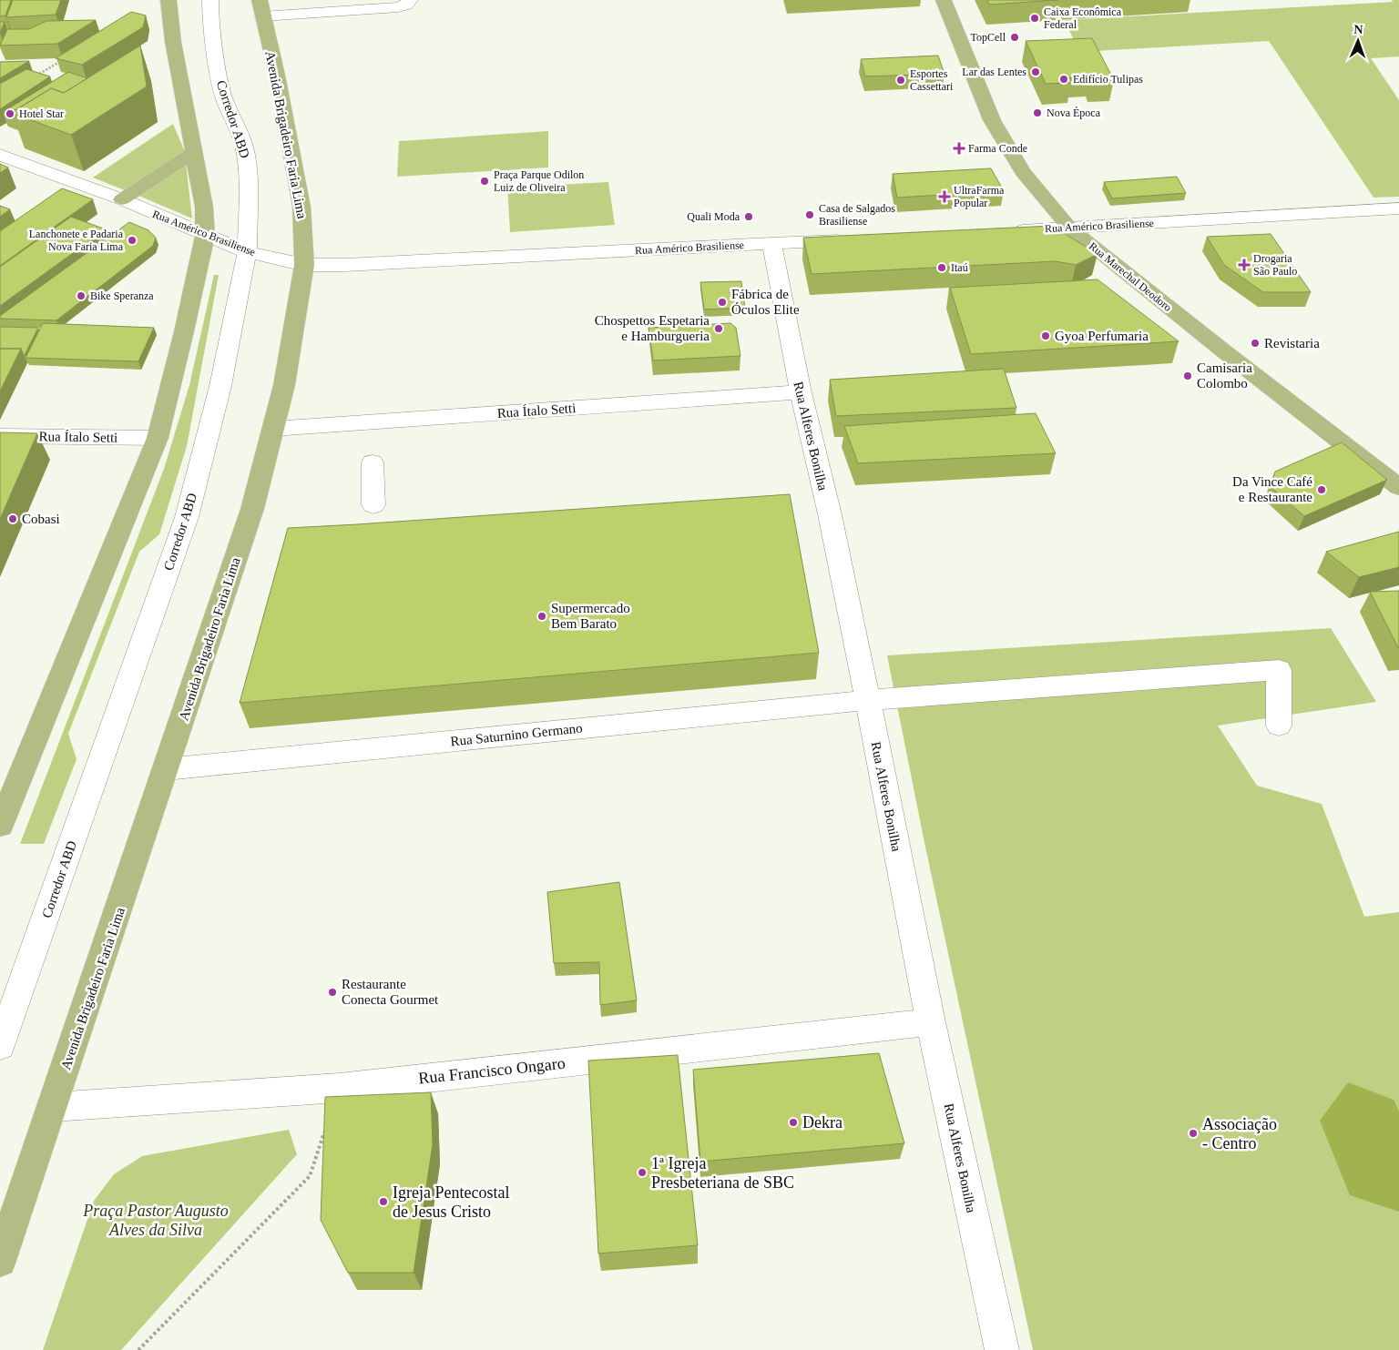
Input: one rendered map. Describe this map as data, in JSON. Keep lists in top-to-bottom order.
{
  "streets": {
    "main road": ["Avenida Brigadeiro Faria Lima", "Rua Marechal Deodoro"],
    "street": [
      "Corredor ABD",
      "Rua Américo Brasiliense",
      "Rua Ítalo Setti",
      "Rua Alferes Bonilha",
      "Rua Saturnino Germano",
      "Rua Francisco Ongaro"
    ]
  },
  "crossings": [
    ["Corredor ABD", "Rua Américo Brasiliense"],
    ["Avenida Brigadeiro Faria Lima", "Rua Américo Brasiliense"],
    ["Avenida Brigadeiro Faria Lima", "Rua Ítalo Setti"],
    ["Avenida Brigadeiro Faria Lima", "Rua Saturnino Germano"],
    ["Avenida Brigadeiro Faria Lima", "Rua Francisco Ongaro"],
    ["Rua Américo Brasiliense", "Rua Marechal Deodoro"],
    ["Rua Américo Brasiliense", "Rua Alferes Bonilha"],
    ["Rua Ítalo Setti", "Rua Alferes Bonilha"],
    ["Rua Alferes Bonilha", "Rua Saturnino Germano"],
    ["Rua Alferes Bonilha", "Rua Francisco Ongaro"]
  ],
  "parks": ["Praça Pastor Augusto Alves da Silva"],
  "places": {
    "other": [
      "Caixa Econômica Federal",
      "TopCell",
      "Lar das Lentes",
      "Edifício Tulipas",
      "Esportes Cassettari",
      "Nova Época",
      "Hotel Star",
      "Praça Parque Odilon Luiz de Oliveira",
      "Casa de Salgados Brasiliense",
      "Quali Moda",
      "Lanchonete e Padaria Nova Faria Lima",
      "Itaú",
      "Bike Speranza",
      "Fábrica de Óculos Elite",
      "Chospettos Espetaria e Hamburgueria",
      "Gyoa Perfumaria",
      "Revistaria",
      "Camisaria Colombo",
      "Da Vince Café e Restaurante",
      "Cobasi",
      "Supermercado Bem Barato",
      "Restaurante Conecta Gourmet",
      "Dekra",
      "Associação - Centro",
      "1ª Igreja Presbeteriana de SBC",
      "Igreja Pentecostal de Jesus Cristo"
    ],
    "health": ["Farma Conde", "UltraFarma Popular", "Drogaria São Paulo"]
  },
  "north": "top"
}
